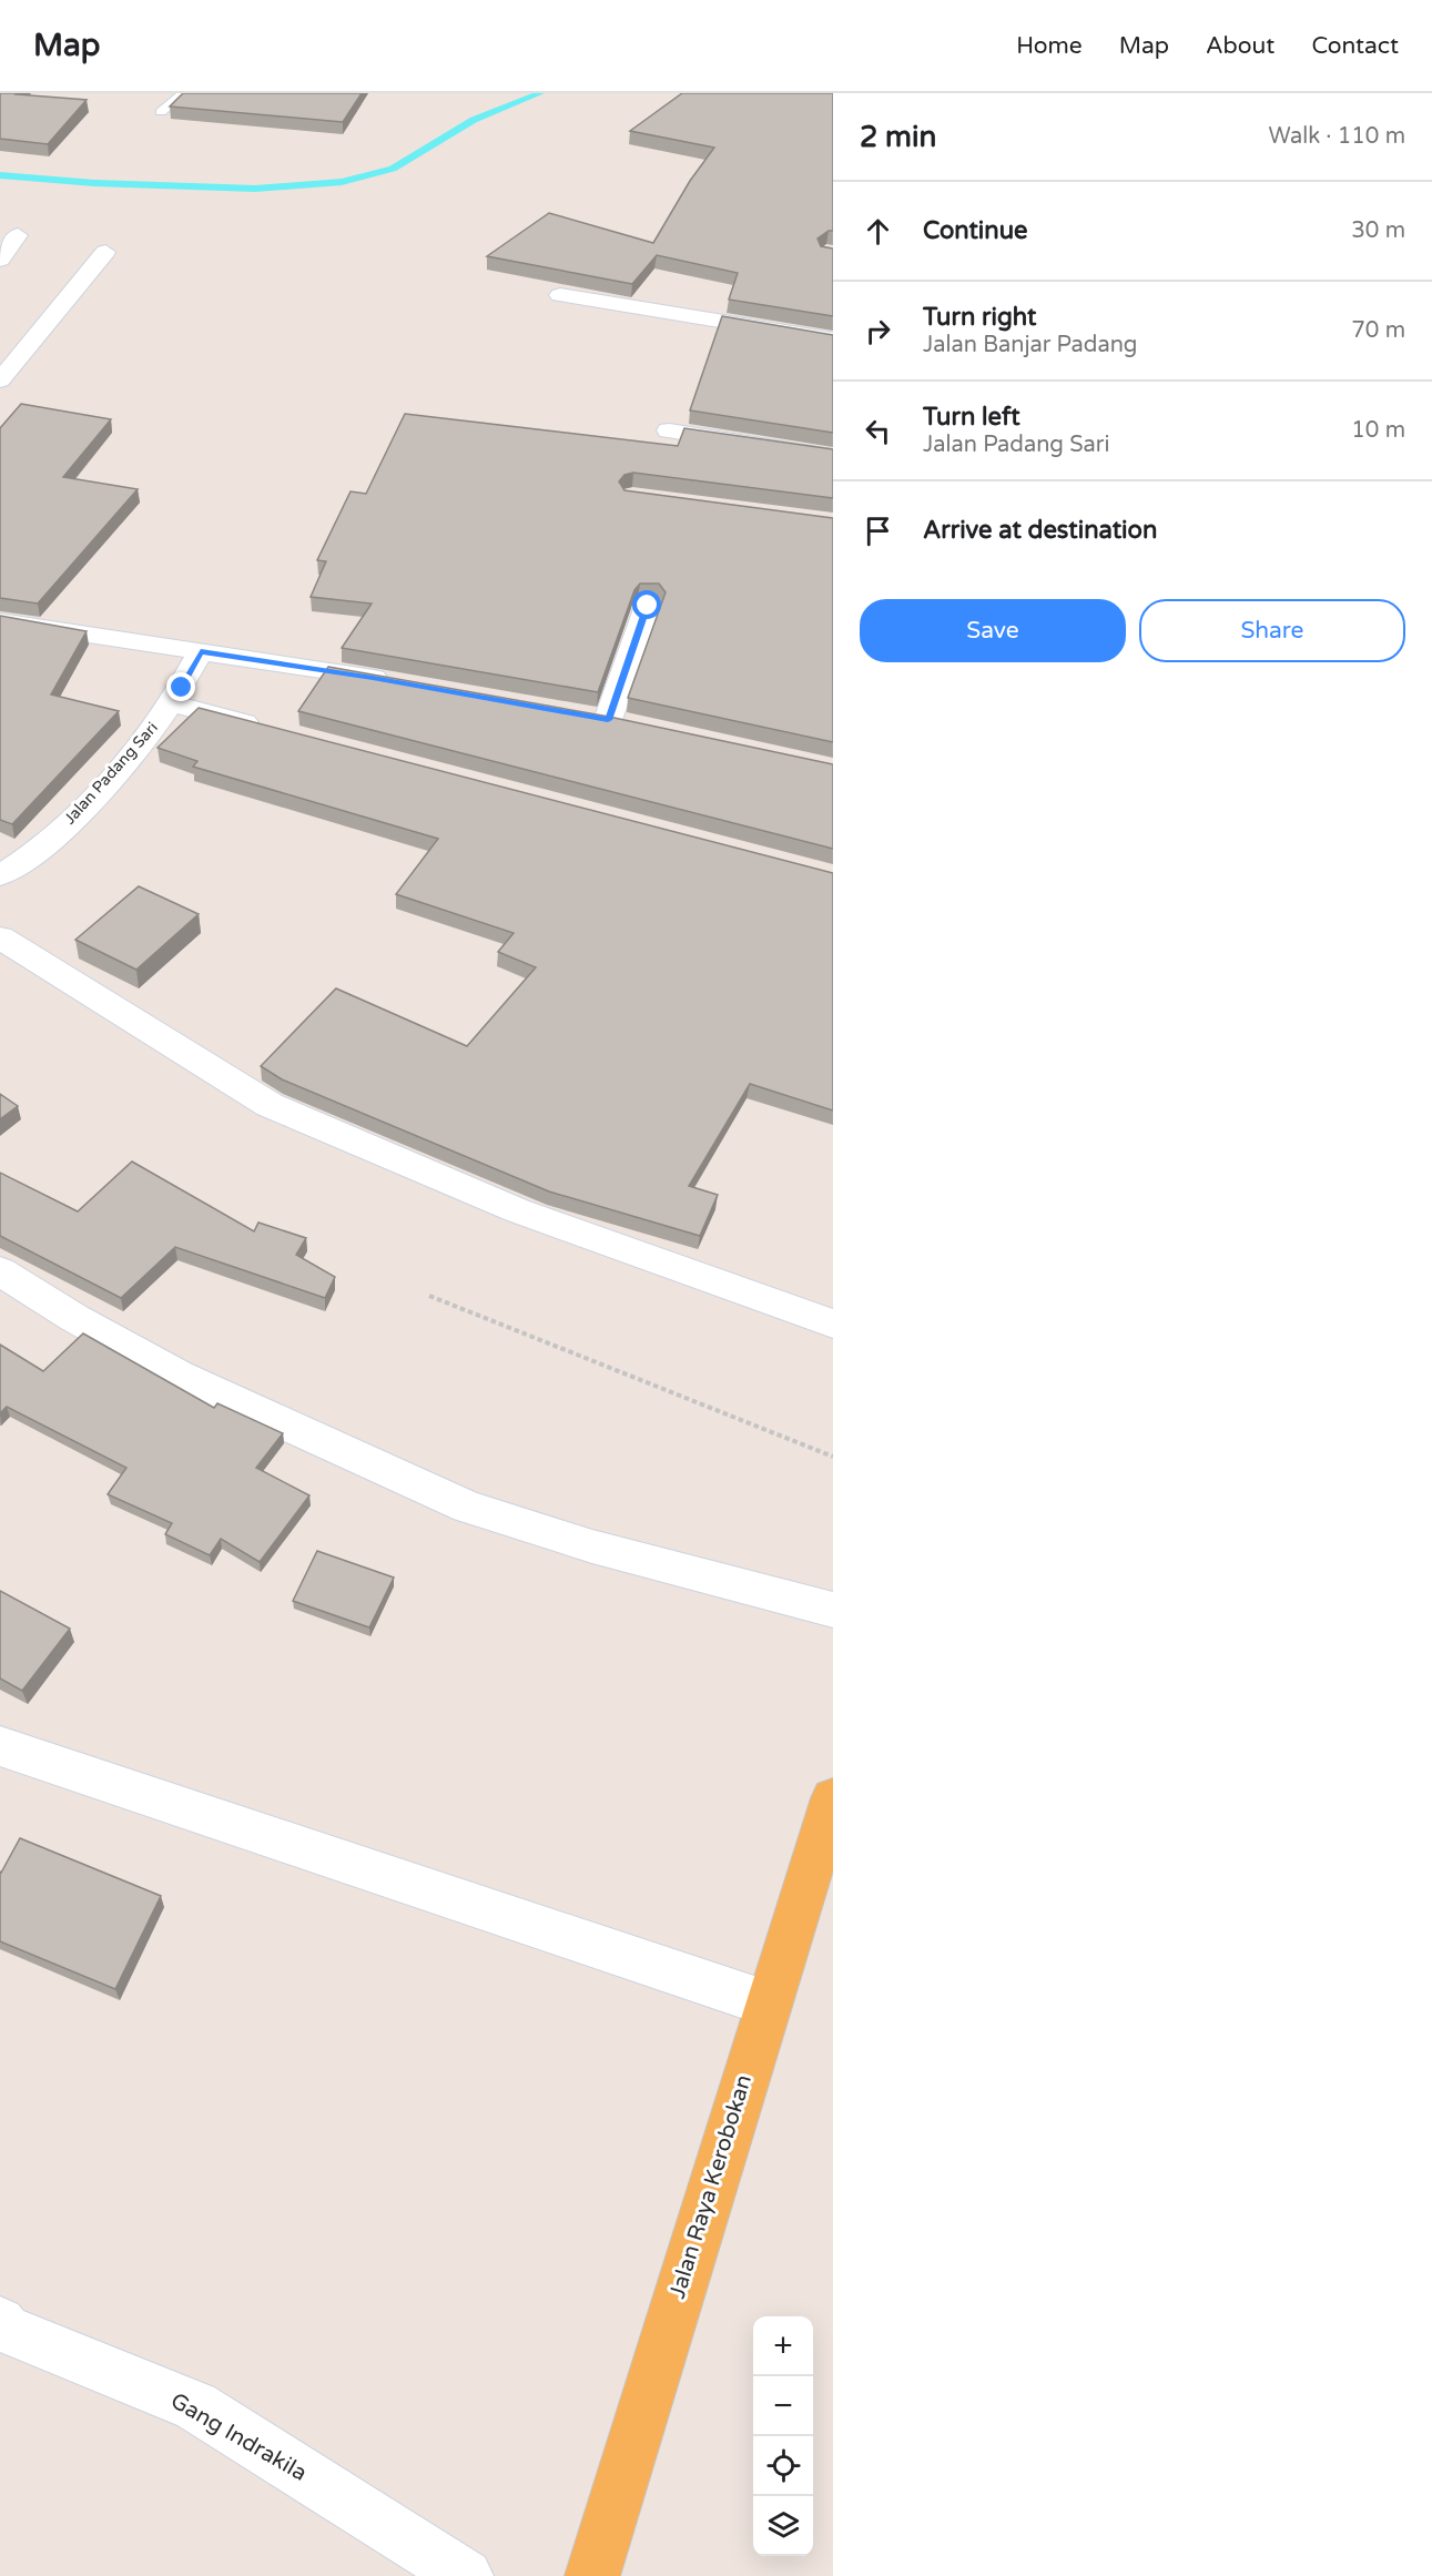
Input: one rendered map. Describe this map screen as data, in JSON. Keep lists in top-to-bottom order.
{
  "streets": {
    "main road": ["Jalan Raya Kerobokan"],
    "street": ["Jalan Padang Sari", "Gang Indrakila"]
  },
  "page": {
    "header": "Map",
    "nav": [
      "Home",
      "Map",
      "About",
      "Contact"
    ],
    "heading": ["2 min", "Walk · 110 m"],
    "list": [
      ["Continue", "30 m"],
      ["Turn right", "Jalan Banjar Padang", "70 m"],
      ["Turn left", "Jalan Padang Sari", "10 m"],
      "Arrive at destination"
    ],
    "buttons": ["Save", "Share"],
    "map_buttons": ["+", "−"]
  }
}
